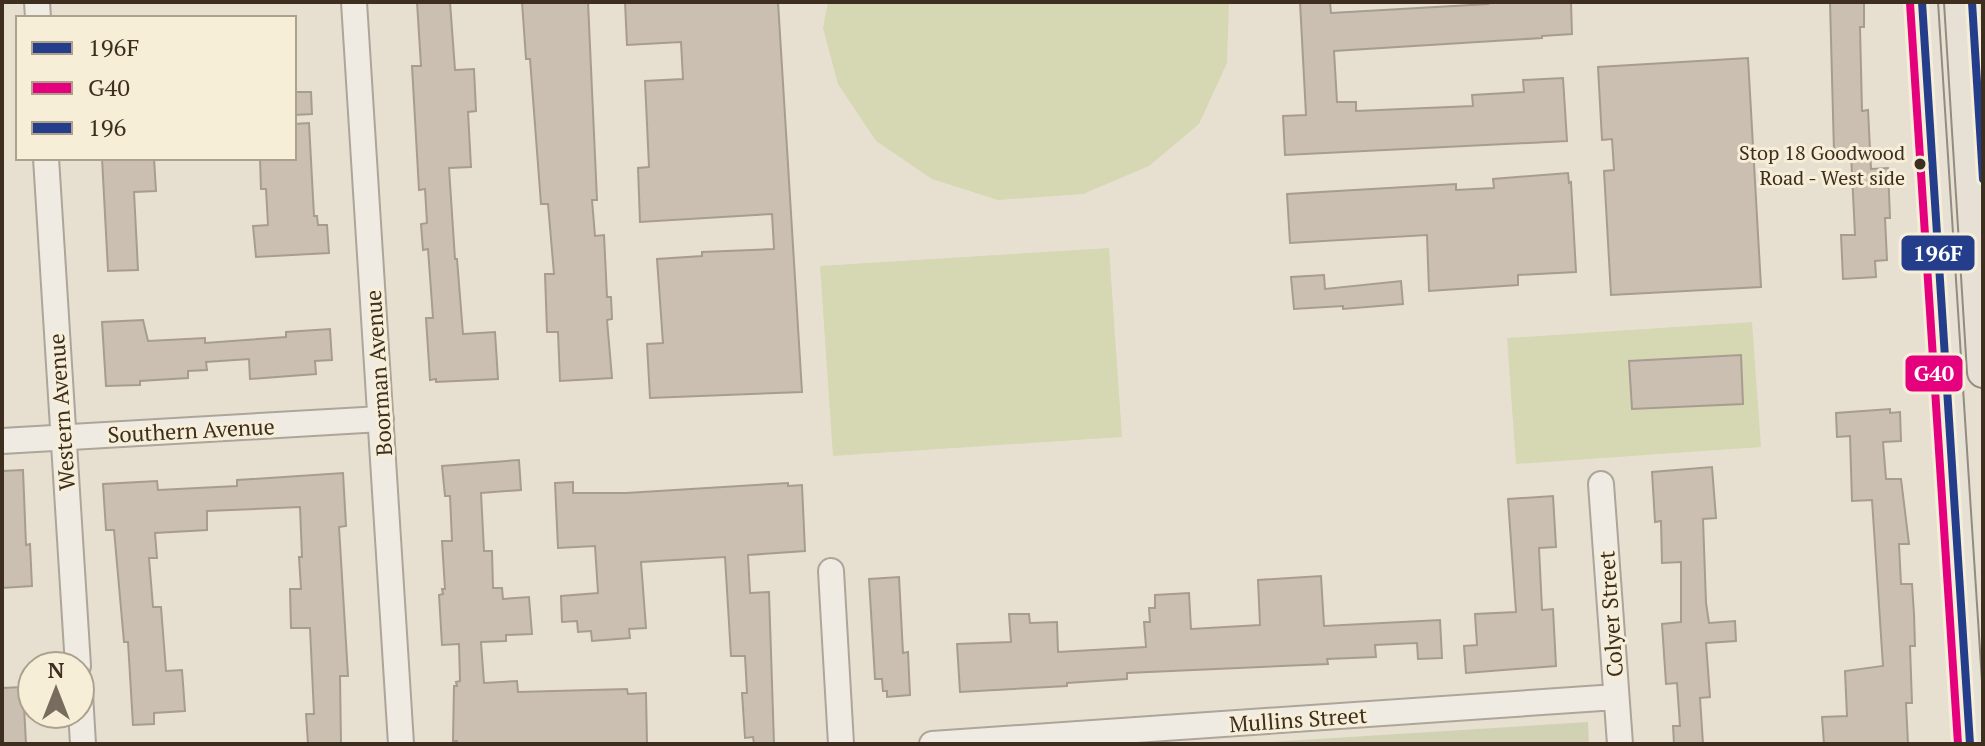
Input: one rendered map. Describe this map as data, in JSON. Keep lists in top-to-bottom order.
{
  "streets": {
    "street": [
      "Boorman Avenue",
      "Western Avenue",
      "Southern Avenue",
      "Colyer Street",
      "Mullins Street"
    ]
  },
  "crossings": [
    ["Boorman Avenue", "Southern Avenue"],
    ["Western Avenue", "Southern Avenue"],
    ["Colyer Street", "Mullins Street"]
  ],
  "places": ["Stop 18 Goodwood Road - West side"],
  "lines": ["transit line 196F", "transit line 196", "transit line G40"],
  "legend": ["196F", "G40", "196"],
  "north": "top"
}
